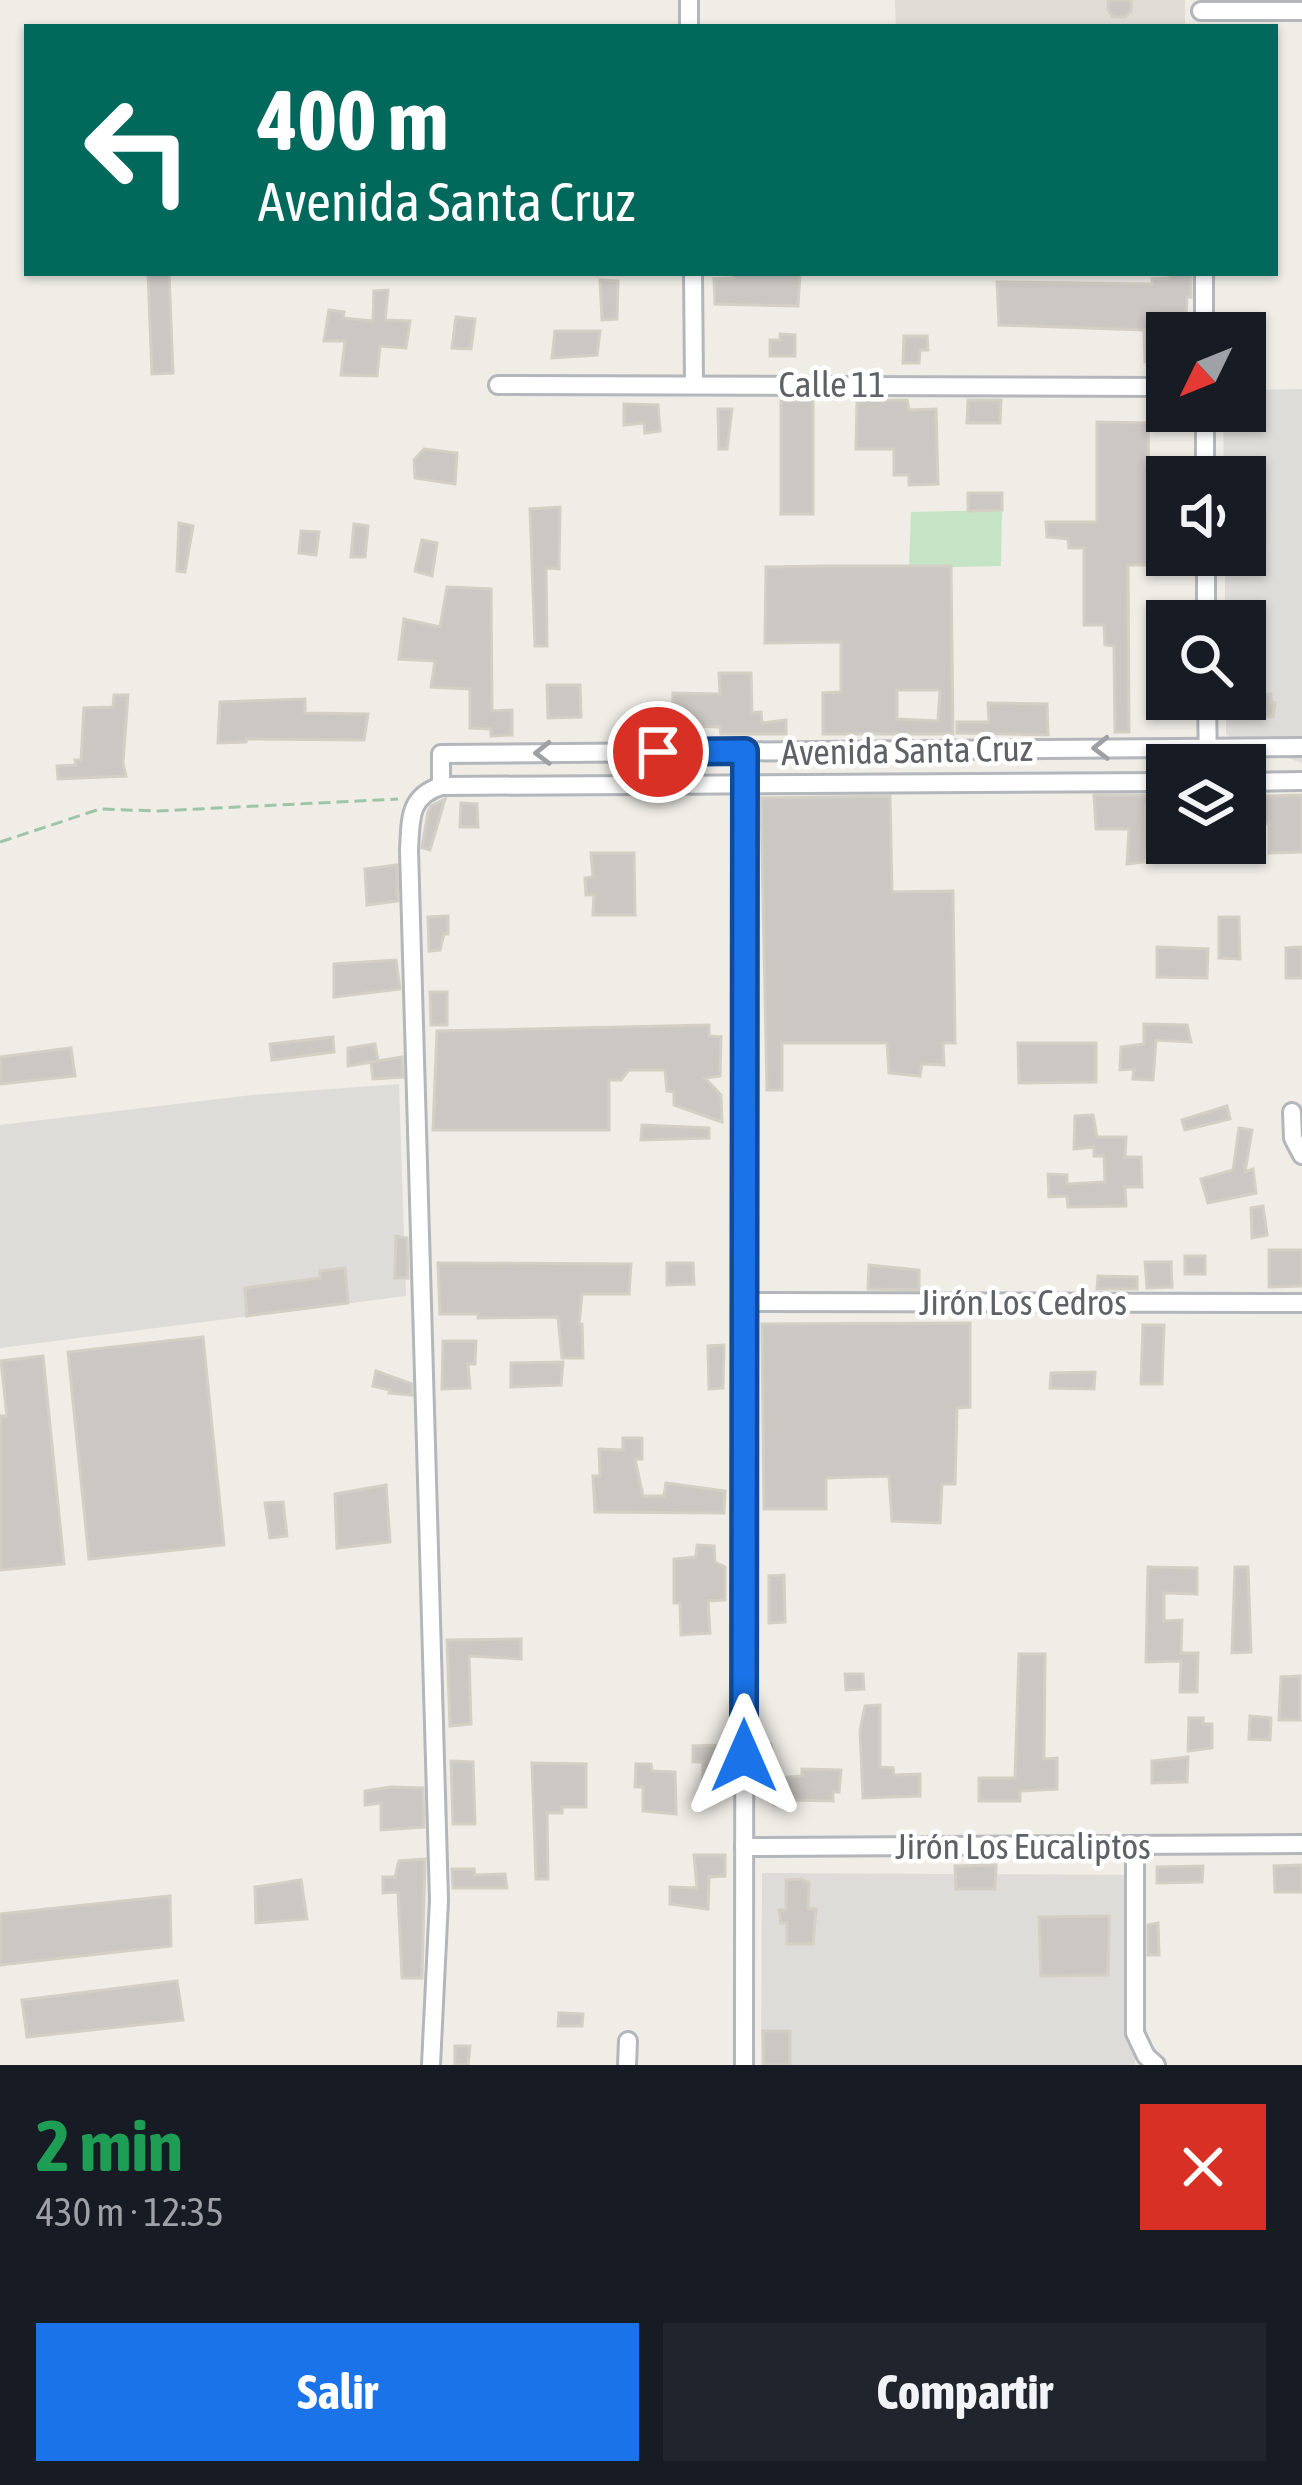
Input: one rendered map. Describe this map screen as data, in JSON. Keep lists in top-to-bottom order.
{
  "streets": {
    "street": [
      "Calle 11",
      "Avenida Santa Cruz",
      "Jirón Los Cedros",
      "Jirón Los Eucaliptos"
    ]
  },
  "north": "bottom left",
  "page": {
    "turn": ["400 m", "Avenida Santa Cruz"],
    "heading": ["2 min", "430 m · 12:35"],
    "buttons": ["Salir", "Compartir"]
  }
}
